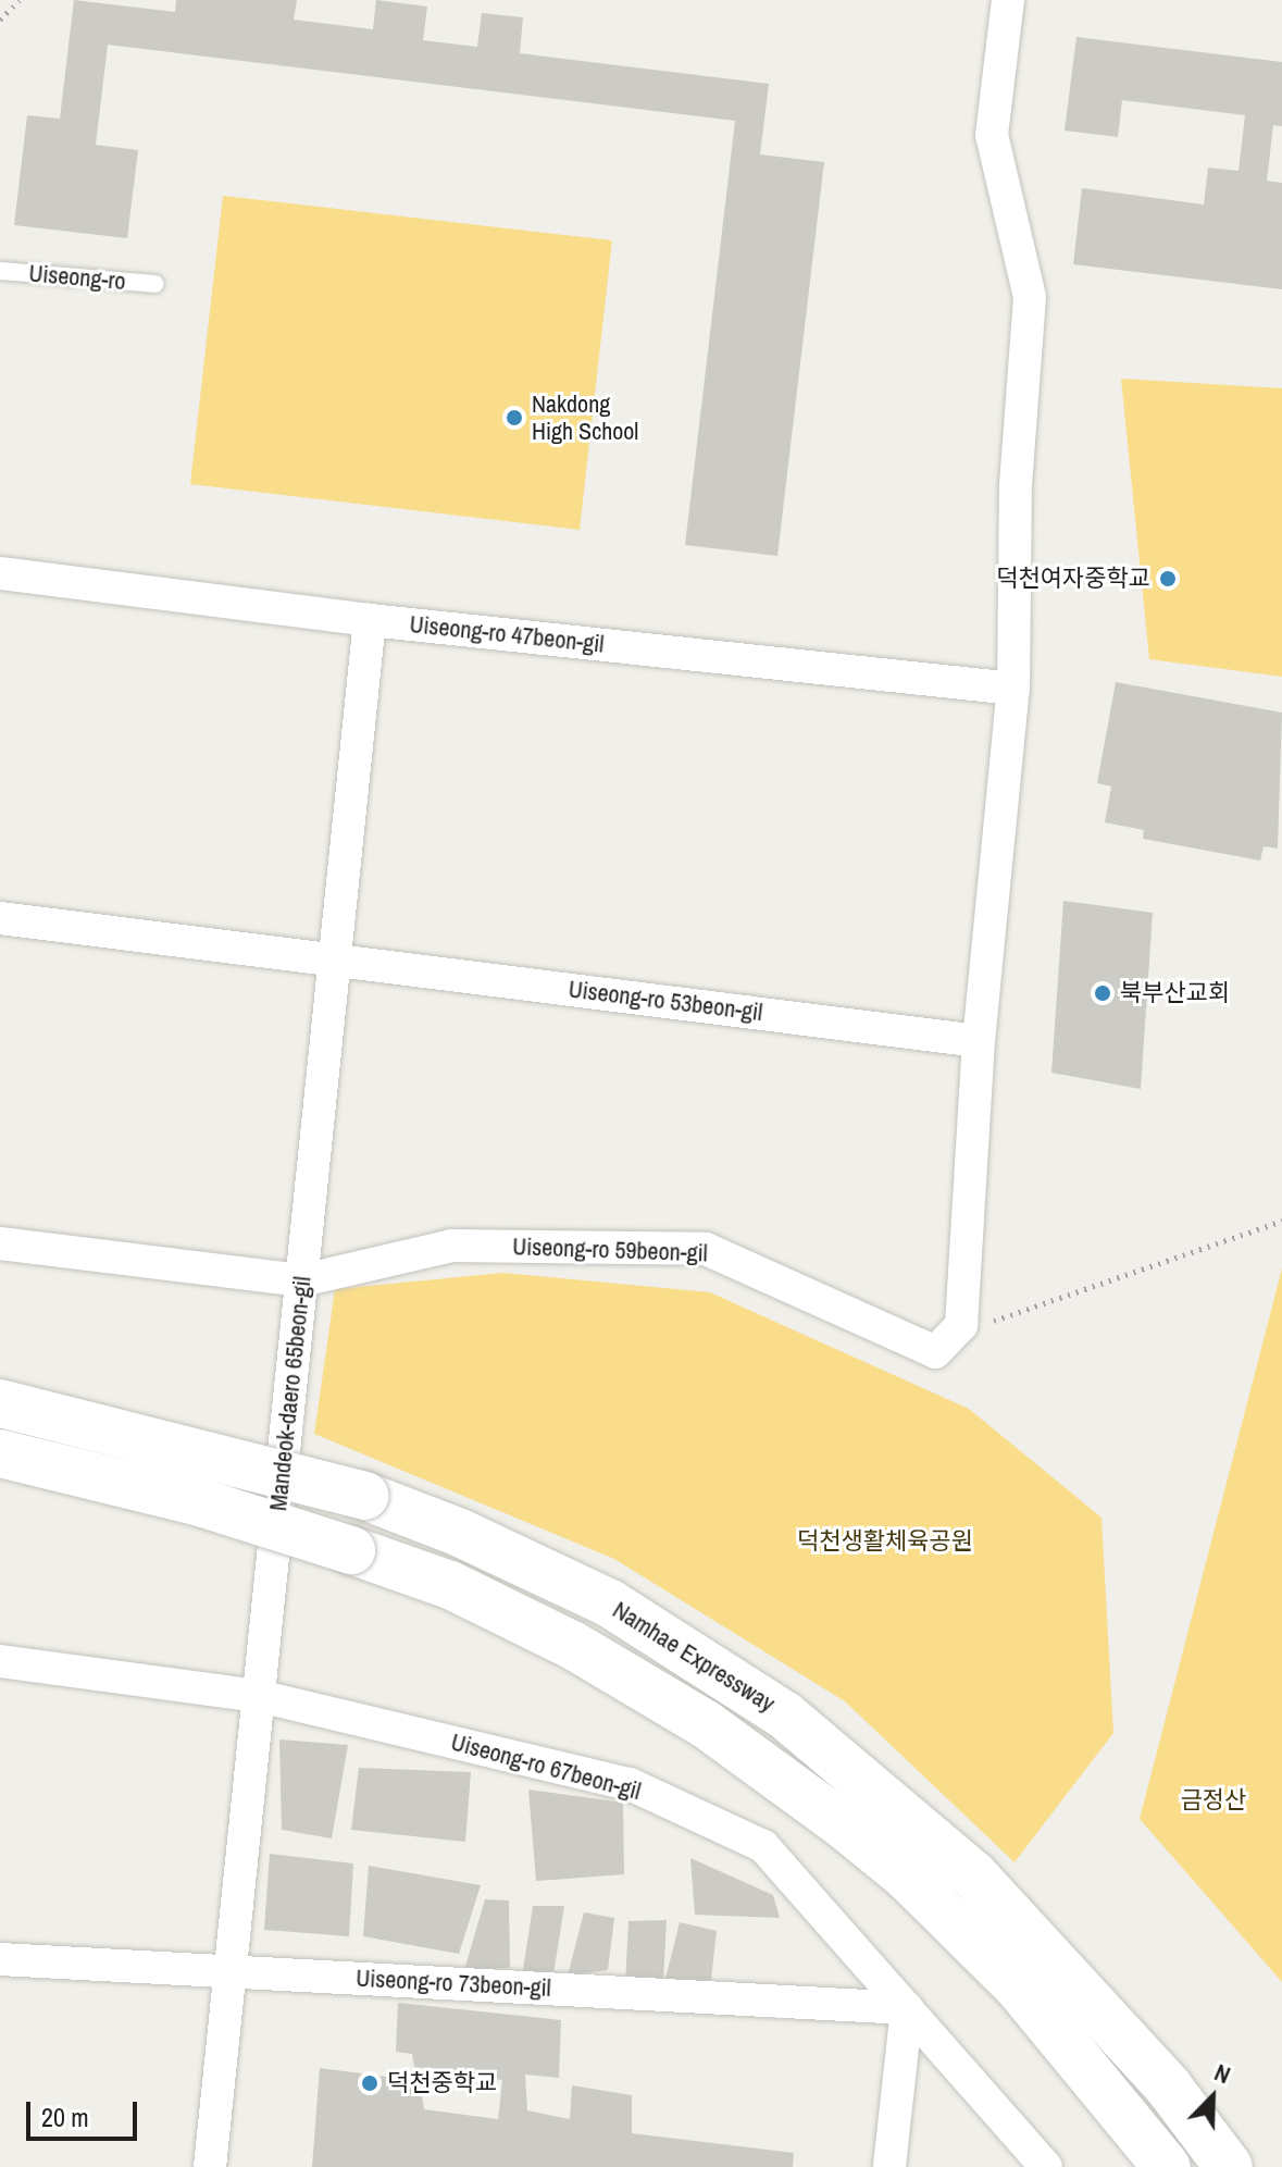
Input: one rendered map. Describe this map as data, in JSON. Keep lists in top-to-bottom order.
{
  "streets": {
    "highway": ["Namhae Expressway"],
    "street": [
      "Uiseong-ro 47beon-gil",
      "Uiseong-ro 53beon-gil",
      "Uiseong-ro 59beon-gil",
      "Mandeok-daero 65beon-gil",
      "Uiseong-ro 67beon-gil",
      "Uiseong-ro 73beon-gil"
    ],
    "lane": ["Uiseong-ro"]
  },
  "crossings": [
    ["Uiseong-ro 47beon-gil", "Mandeok-daero 65beon-gil"],
    ["Uiseong-ro 53beon-gil", "Mandeok-daero 65beon-gil"],
    ["Uiseong-ro 59beon-gil", "Mandeok-daero 65beon-gil"],
    ["Mandeok-daero 65beon-gil", "Uiseong-ro 67beon-gil"],
    ["Mandeok-daero 65beon-gil", "Uiseong-ro 73beon-gil"],
    ["Uiseong-ro 67beon-gil", "Uiseong-ro 73beon-gil"]
  ],
  "parks": ["덕천생활체육공원", "금정산"],
  "places": [
    "Nakdong High School",
    "덕천여자중학교",
    "북부산교회",
    "덕천중학교"
  ],
  "scale_bar": "20 m",
  "north": "top right"
}
